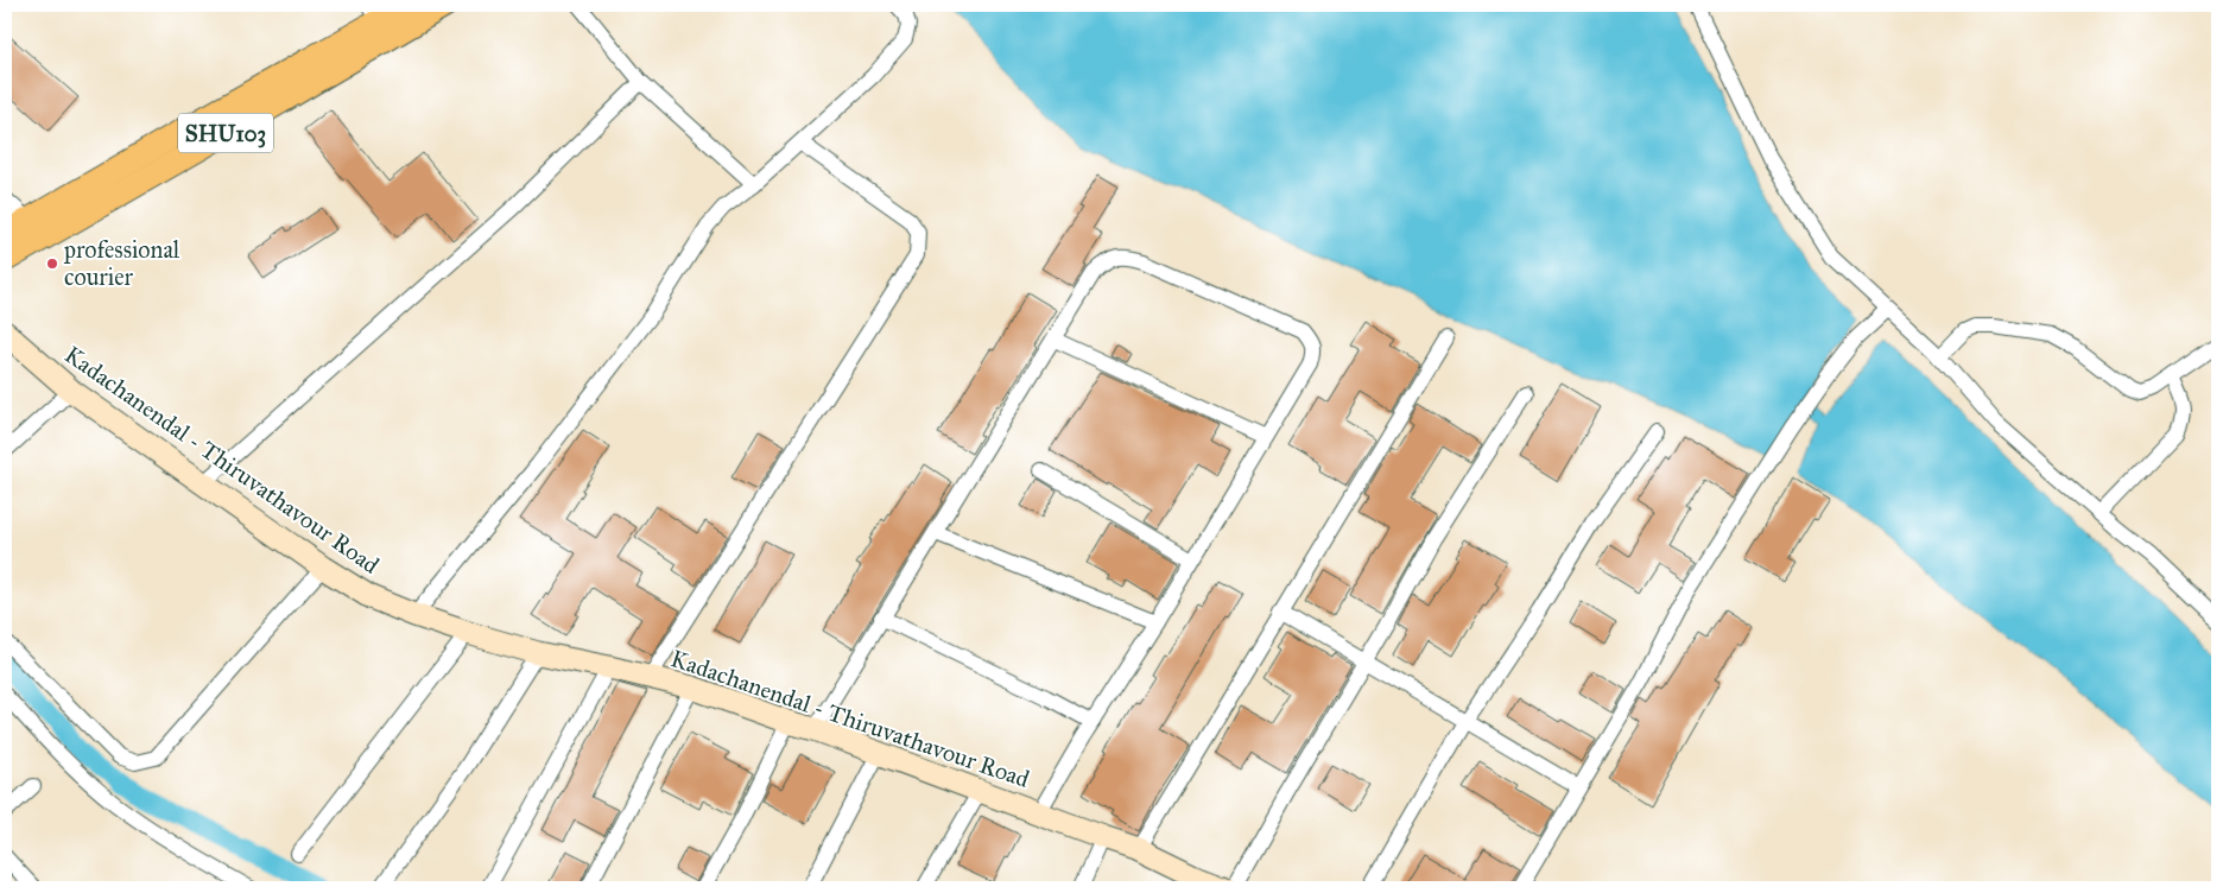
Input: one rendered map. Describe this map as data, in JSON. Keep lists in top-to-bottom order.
{
  "streets": {
    "main road": ["SHU103", "Kadachanendal - Thiruvathavour Road"]
  },
  "places": ["professional courier"]
}
